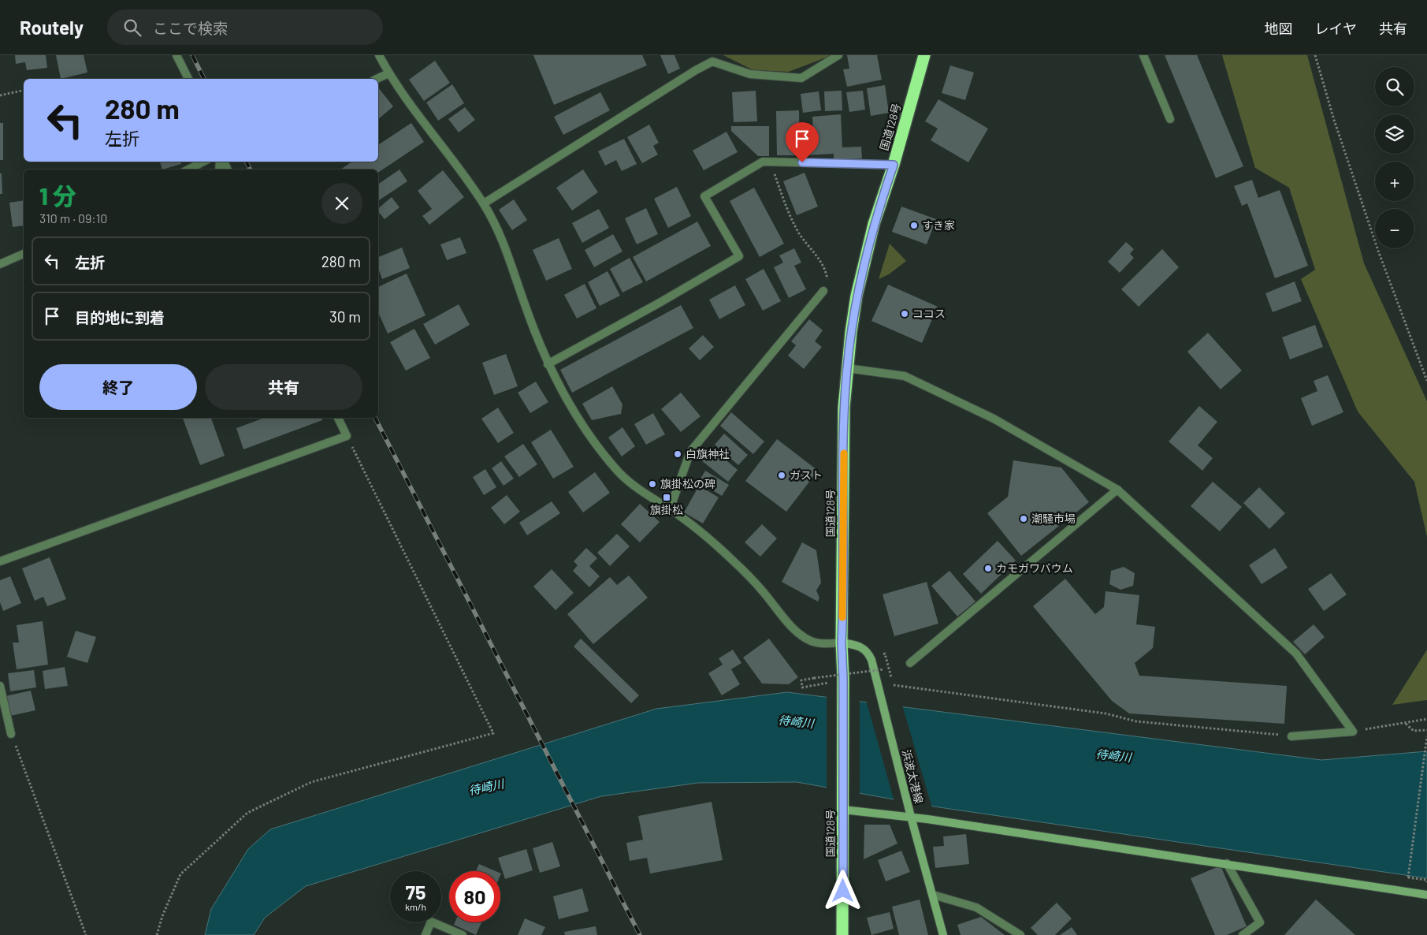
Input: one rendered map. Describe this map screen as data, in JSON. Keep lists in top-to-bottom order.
{
  "streets": {
    "highway": ["国道128号"],
    "street": ["浜波太港線"]
  },
  "crossings": [
    ["国道128号", "浜波太港線"]
  ],
  "water": ["待崎川"],
  "places": {
    "other": [
      "すき家",
      "ココス",
      "白旗神社",
      "ガスト",
      "旗掛松の碑",
      "潮騒市場",
      "カモガワバウム"
    ],
    "transit": ["旗掛松"]
  },
  "page": {
    "header": "Routely",
    "search": "ここで検索",
    "nav": ["地図", "レイヤ", "共有"],
    "map_buttons": ["+", "−"],
    "turn": ["280 m", "左折"],
    "heading": ["1 分", "310 m · 09:10"],
    "list": [
      {
        "name": "左折",
        "value": "280 m"
      },
      {
        "name": "目的地に到着",
        "value": "30 m"
      }
    ],
    "buttons": ["終了", "共有"],
    "speed": "75 km/h",
    "limit": "80"
  }
}
